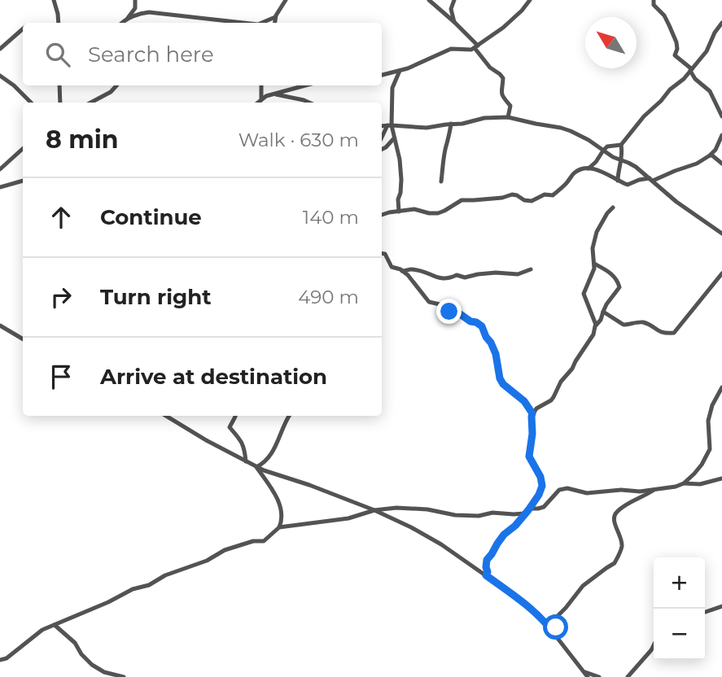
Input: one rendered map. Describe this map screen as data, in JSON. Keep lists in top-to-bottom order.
{
  "north": "top left",
  "page": {
    "search": "Search here",
    "heading": ["8 min", "Walk · 630 m"],
    "list": [
      ["Continue", "140 m"],
      ["Turn right", "490 m"],
      "Arrive at destination"
    ],
    "map_buttons": ["+", "−"]
  }
}
